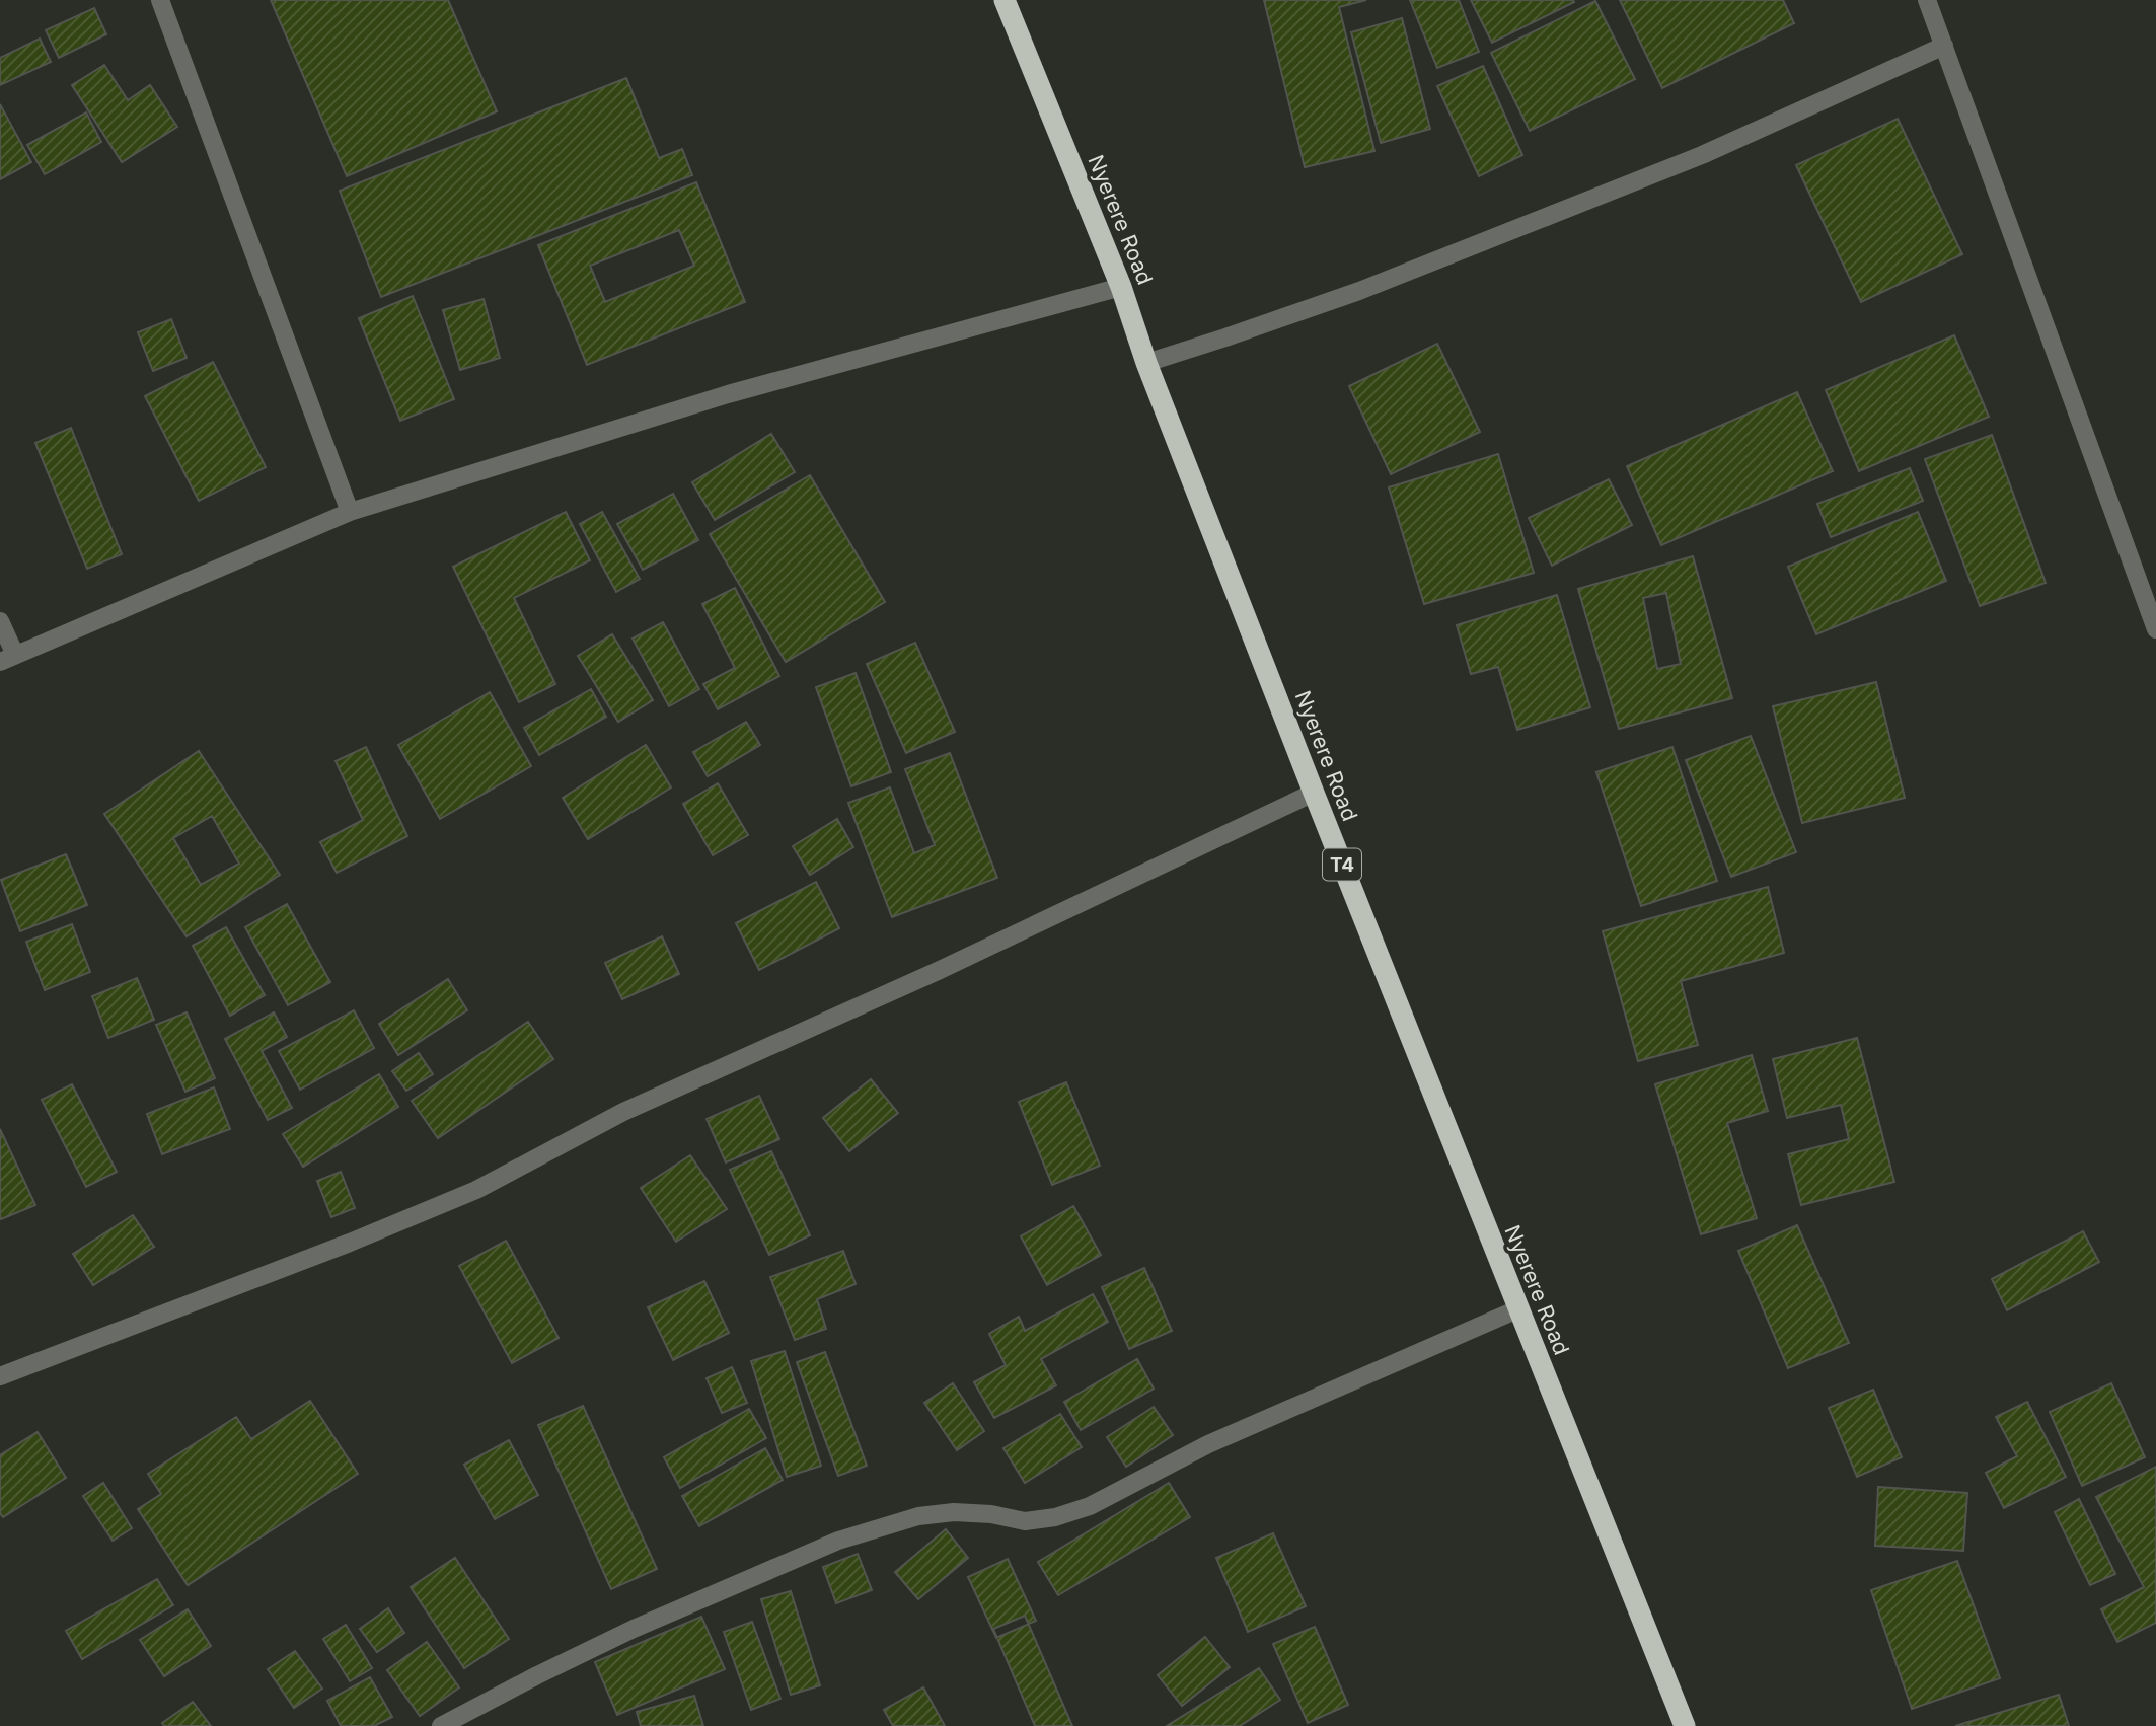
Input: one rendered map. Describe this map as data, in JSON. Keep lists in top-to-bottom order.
{
  "streets": {
    "highway": ["Nyerere Road", "T4"]
  }
}
